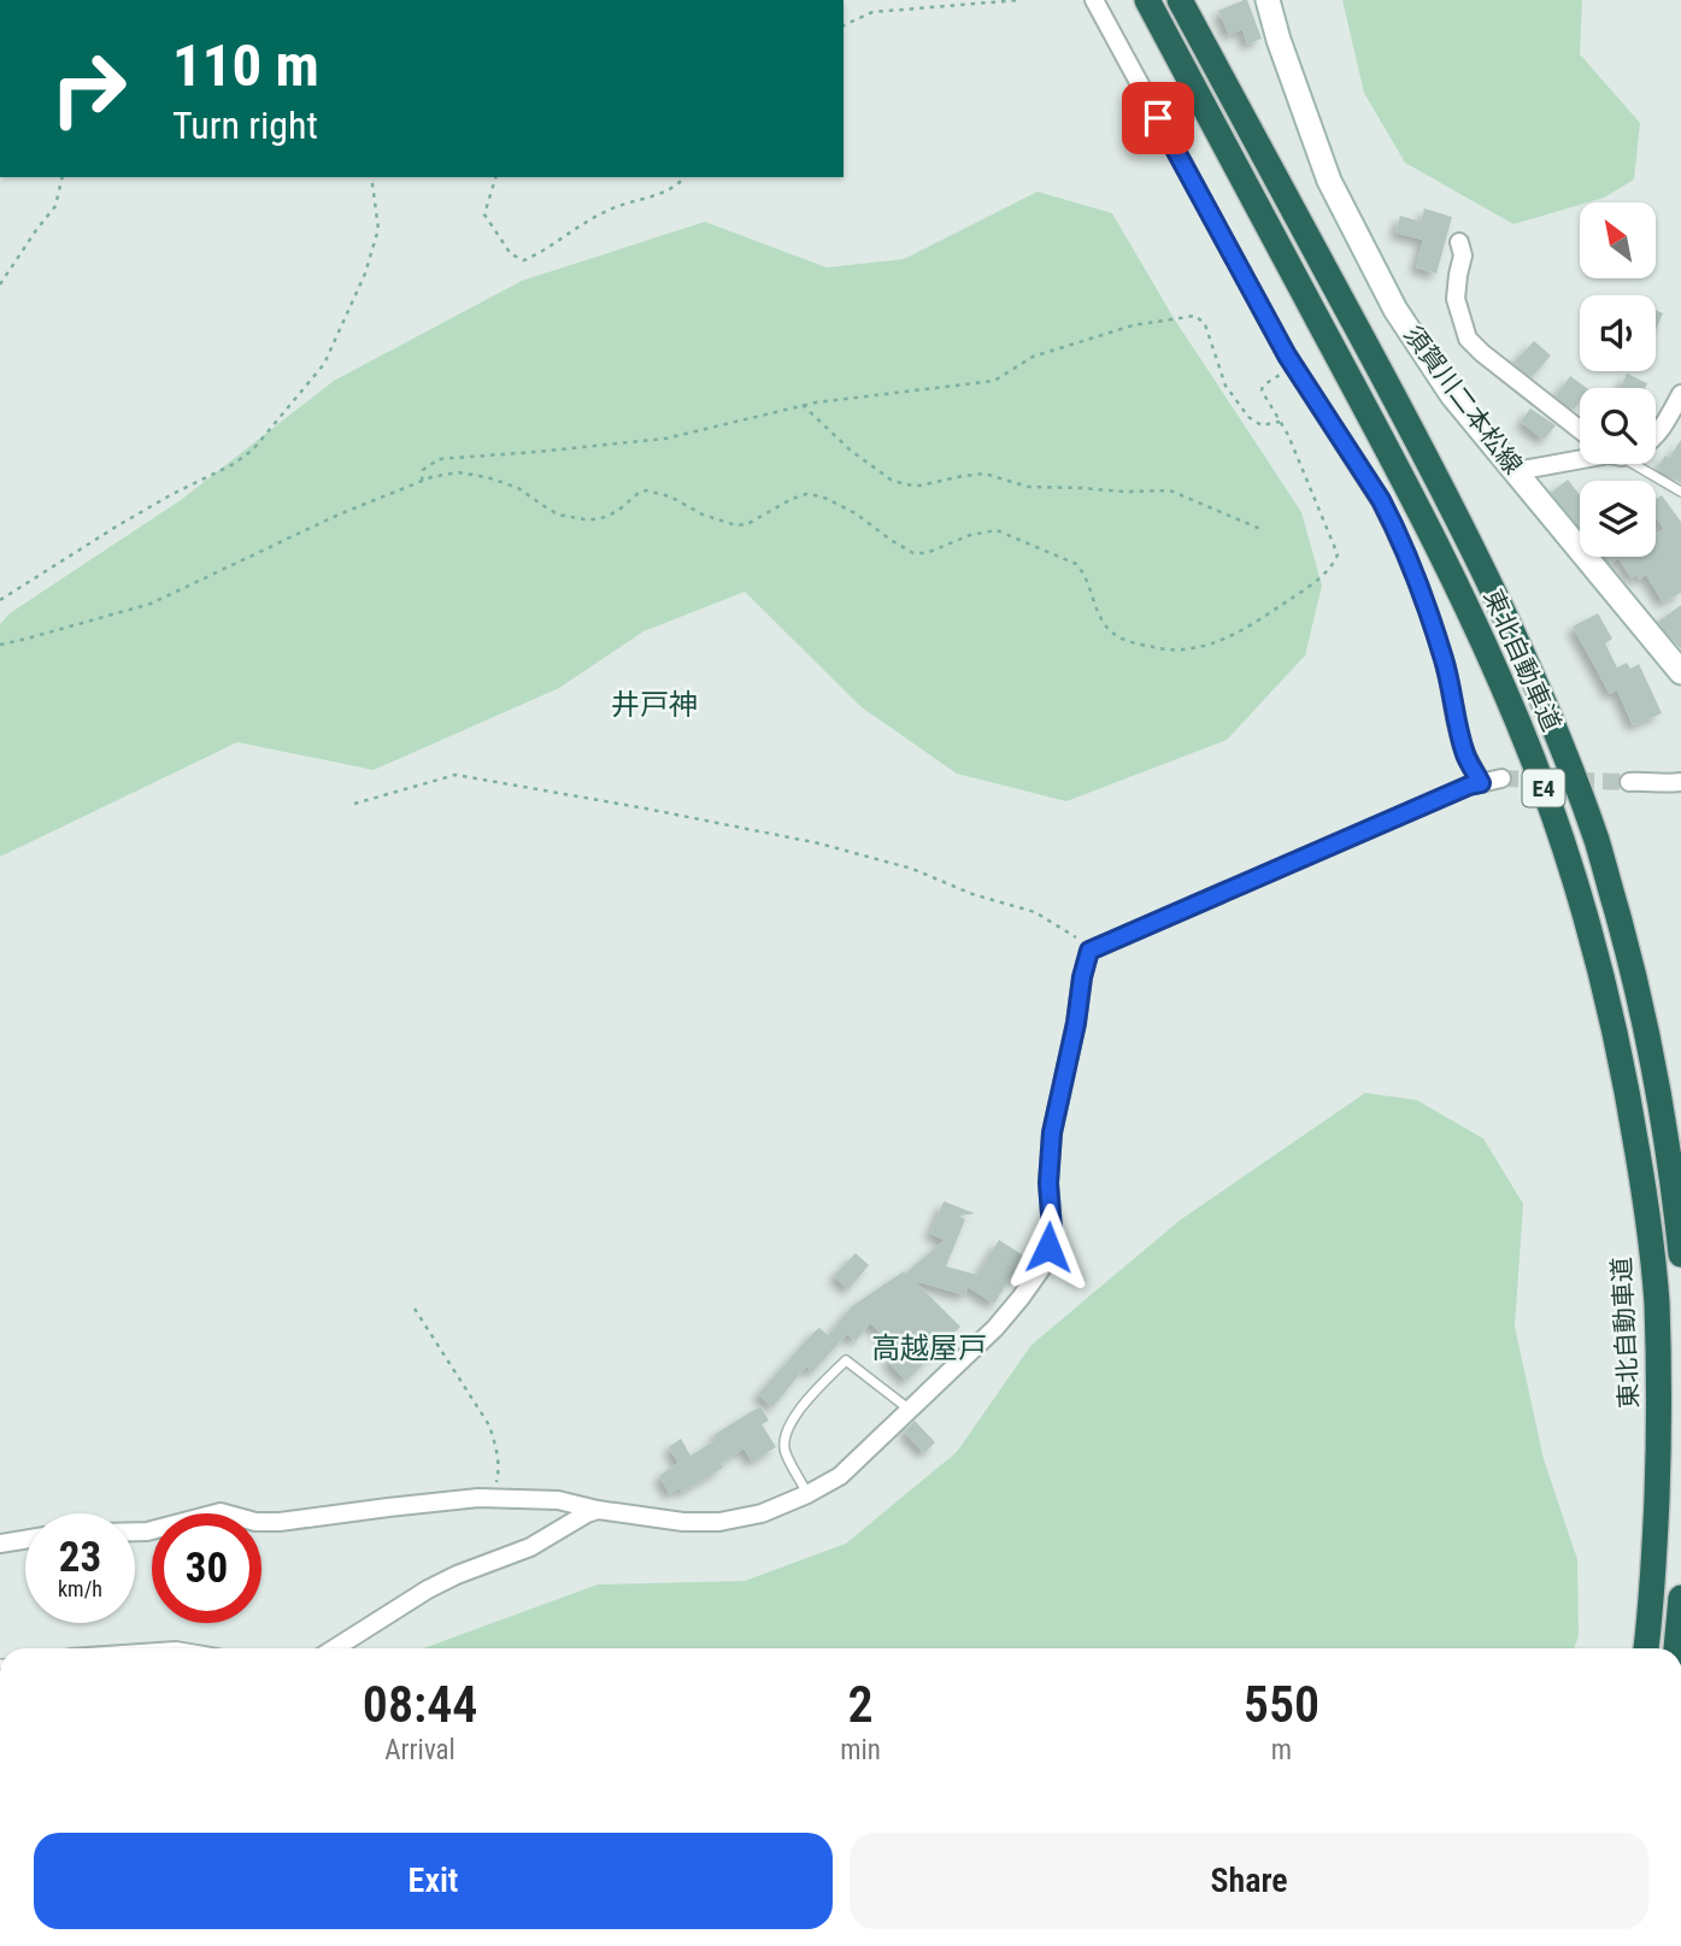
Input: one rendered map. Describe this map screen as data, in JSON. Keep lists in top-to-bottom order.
{
  "streets": {
    "highway": ["東北自動車道", "E4"],
    "main road": ["須賀川二本松線"]
  },
  "districts": ["井戸神", "高越屋戸"],
  "north": "top left",
  "page": {
    "turn": ["110 m", "Turn right"],
    "speed": "23 km/h",
    "limit": "30",
    "eta": [
      "08:44",
      "Arrival",
      "2",
      "min",
      "550",
      "m"
    ],
    "buttons": ["Exit", "Share"]
  }
}
